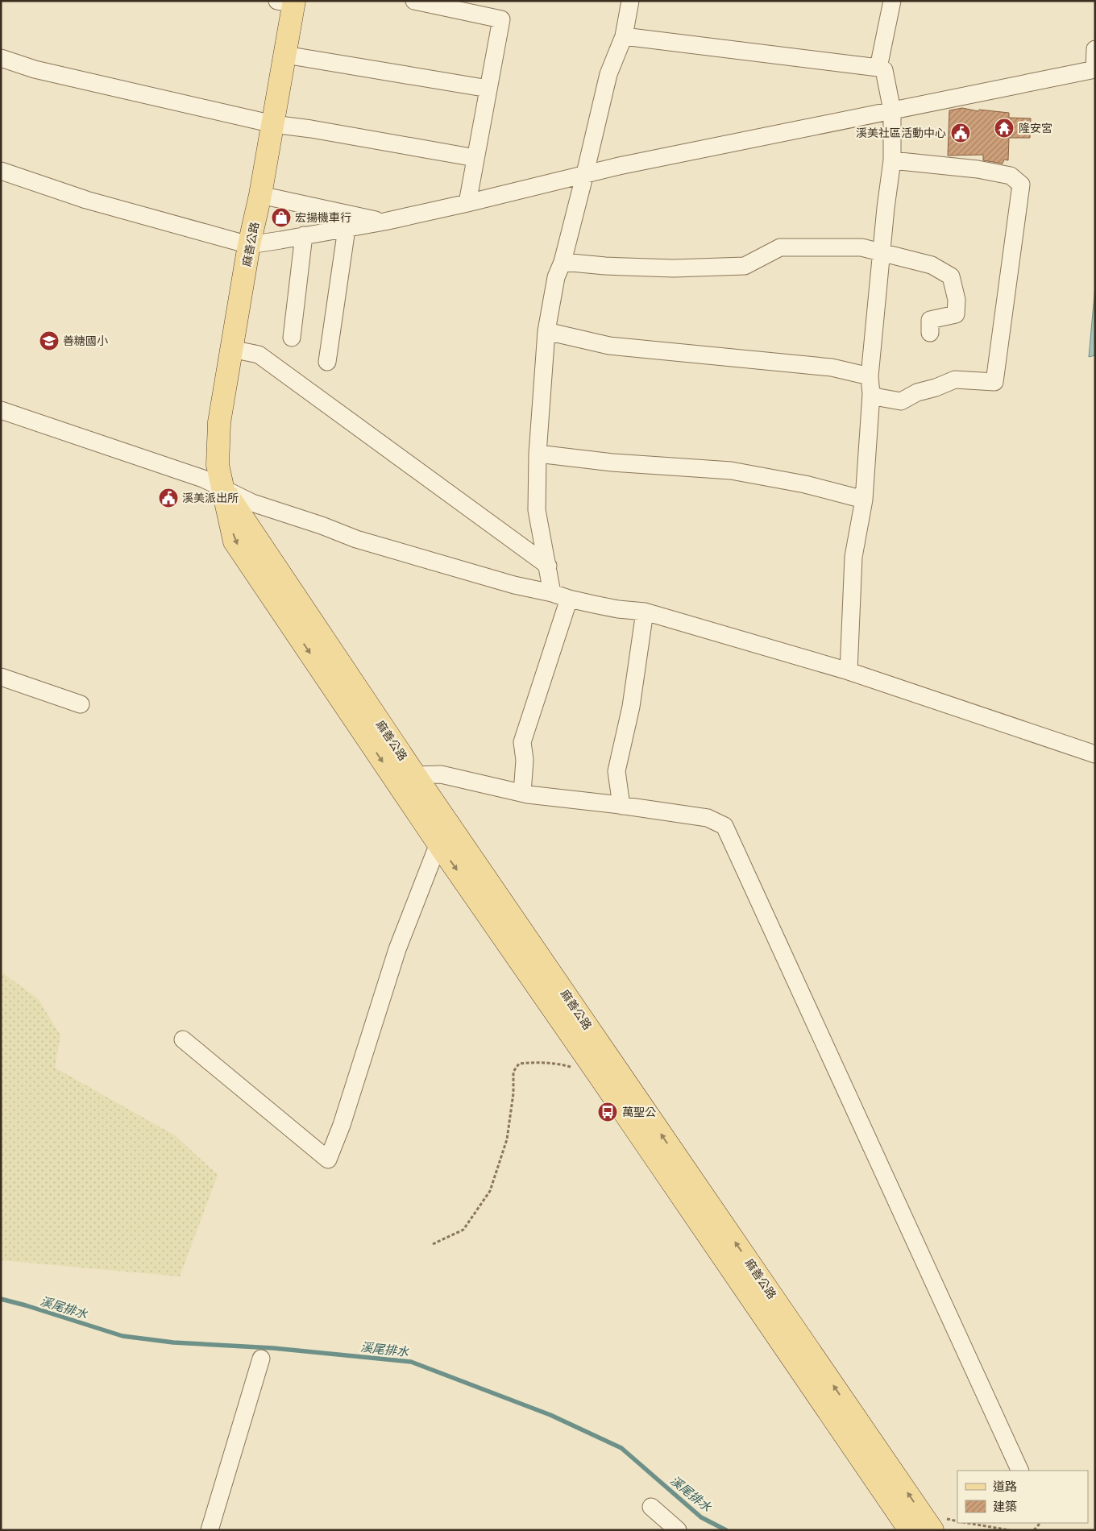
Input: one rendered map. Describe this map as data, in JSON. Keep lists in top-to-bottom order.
{
  "streets": {
    "main road": ["麻善公路"]
  },
  "water": ["溪尾排水"],
  "places": {
    "temple": ["隆安宮"],
    "public building": ["溪美社區活動中心", "溪美派出所"],
    "shop": ["宏揚機車行"],
    "school or university": ["善糖國小"],
    "bus stop": ["萬聖公"]
  },
  "legend": ["道路", "建築"]
}
